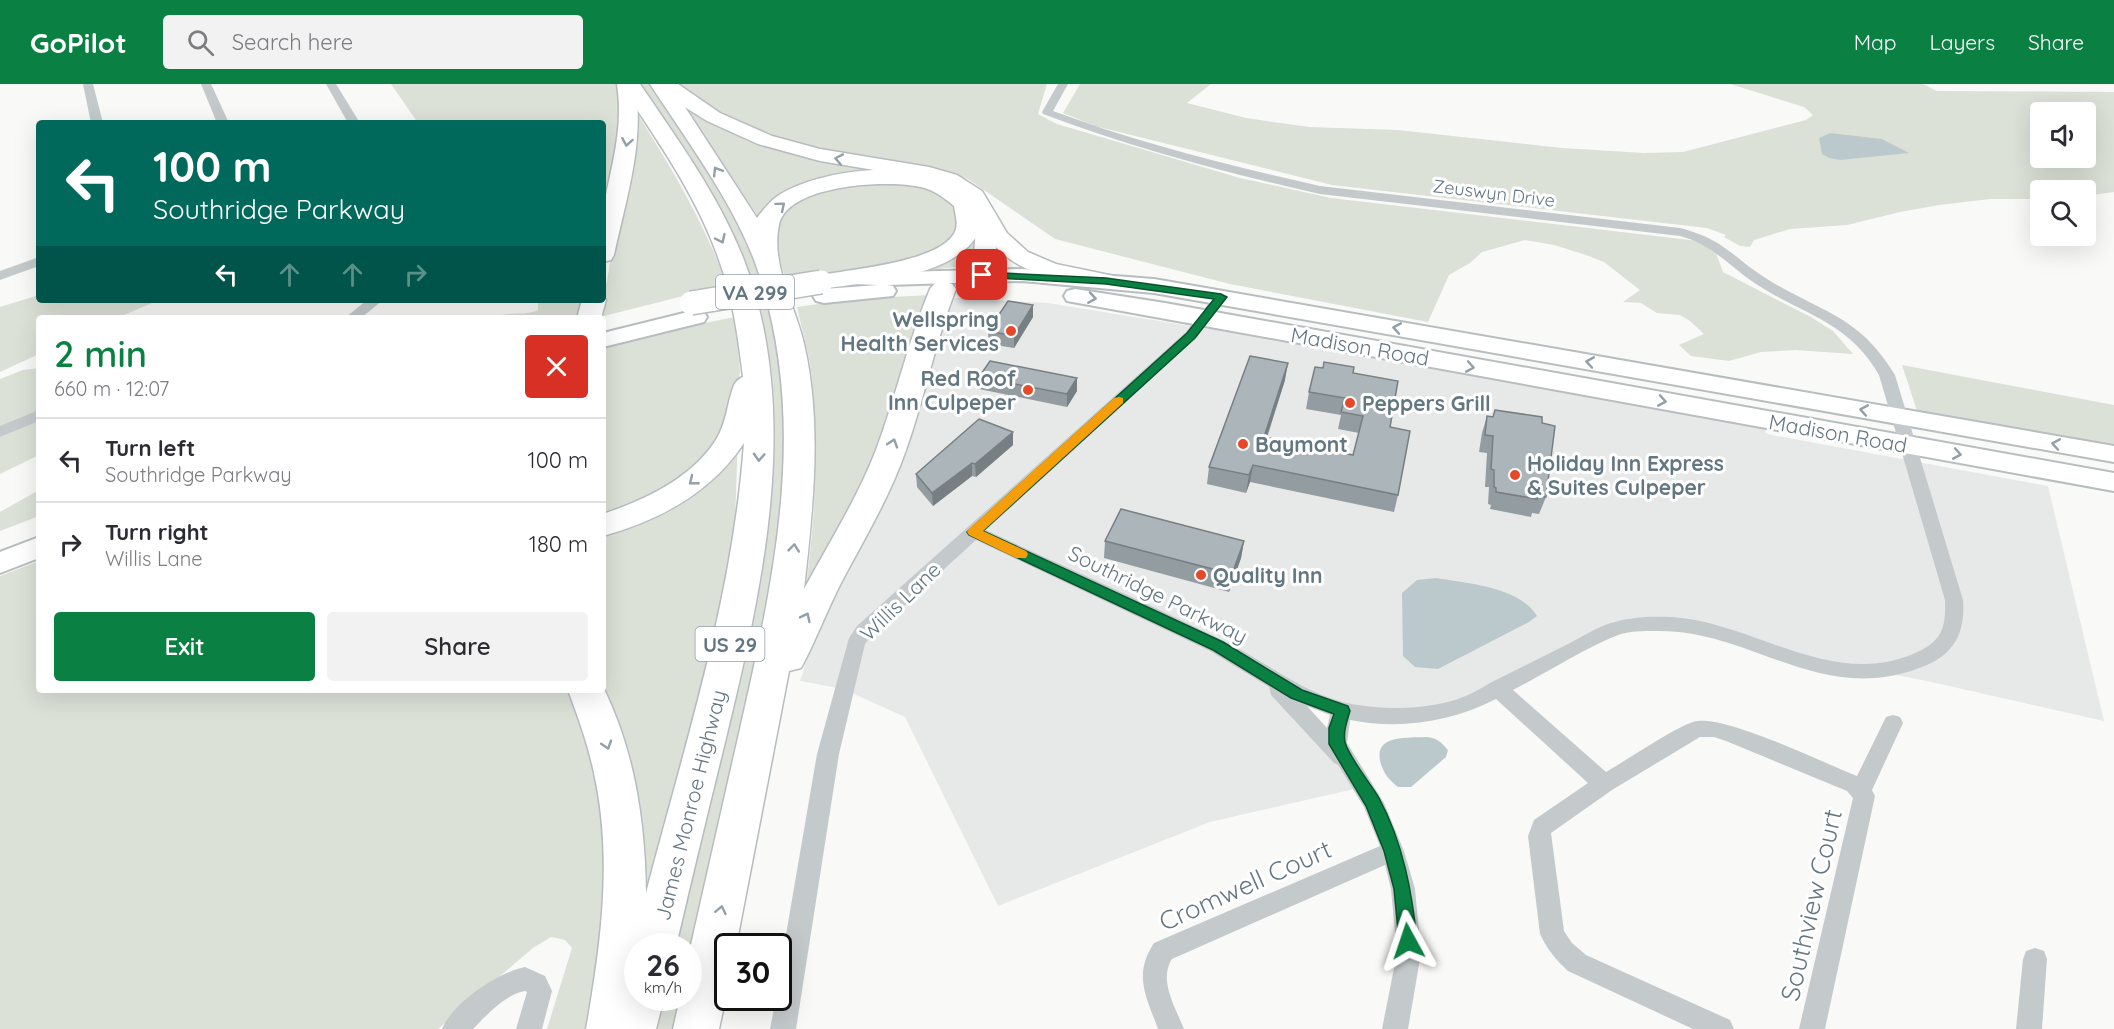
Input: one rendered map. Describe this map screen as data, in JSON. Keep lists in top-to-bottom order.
{
  "streets": {
    "highway": ["US 29", "James Monroe Highway"],
    "main road": ["VA 299", "Madison Road"],
    "street": [
      "Zeuswyn Drive",
      "Southridge Parkway",
      "Willis Lane",
      "Cromwell Court",
      "Southview Court"
    ]
  },
  "crossings": [
    ["Zeuswyn Drive", "Madison Road"],
    ["Zeuswyn Drive", "Southridge Parkway"],
    ["Madison Road", "Southridge Parkway"],
    ["Madison Road", "Willis Lane"],
    ["Southridge Parkway", "Willis Lane"]
  ],
  "places": [
    "Wellspring Health Services",
    "Red Roof Inn Culpeper",
    "Peppers Grill",
    "Baymont",
    "Holiday Inn Express & Suites Culpeper",
    "Quality Inn"
  ],
  "page": {
    "header": "GoPilot",
    "search": "Search here",
    "nav": ["Map", "Layers", "Share"],
    "turn": ["100 m", "Southridge Parkway"],
    "heading": ["2 min", "660 m · 12:07"],
    "list": [
      {
        "name": "Turn left",
        "note": "Southridge Parkway",
        "value": "100 m"
      },
      {
        "name": "Turn right",
        "note": "Willis Lane",
        "value": "180 m"
      }
    ],
    "buttons": ["Exit", "Share"],
    "speed": "26 km/h",
    "limit": "30"
  }
}
